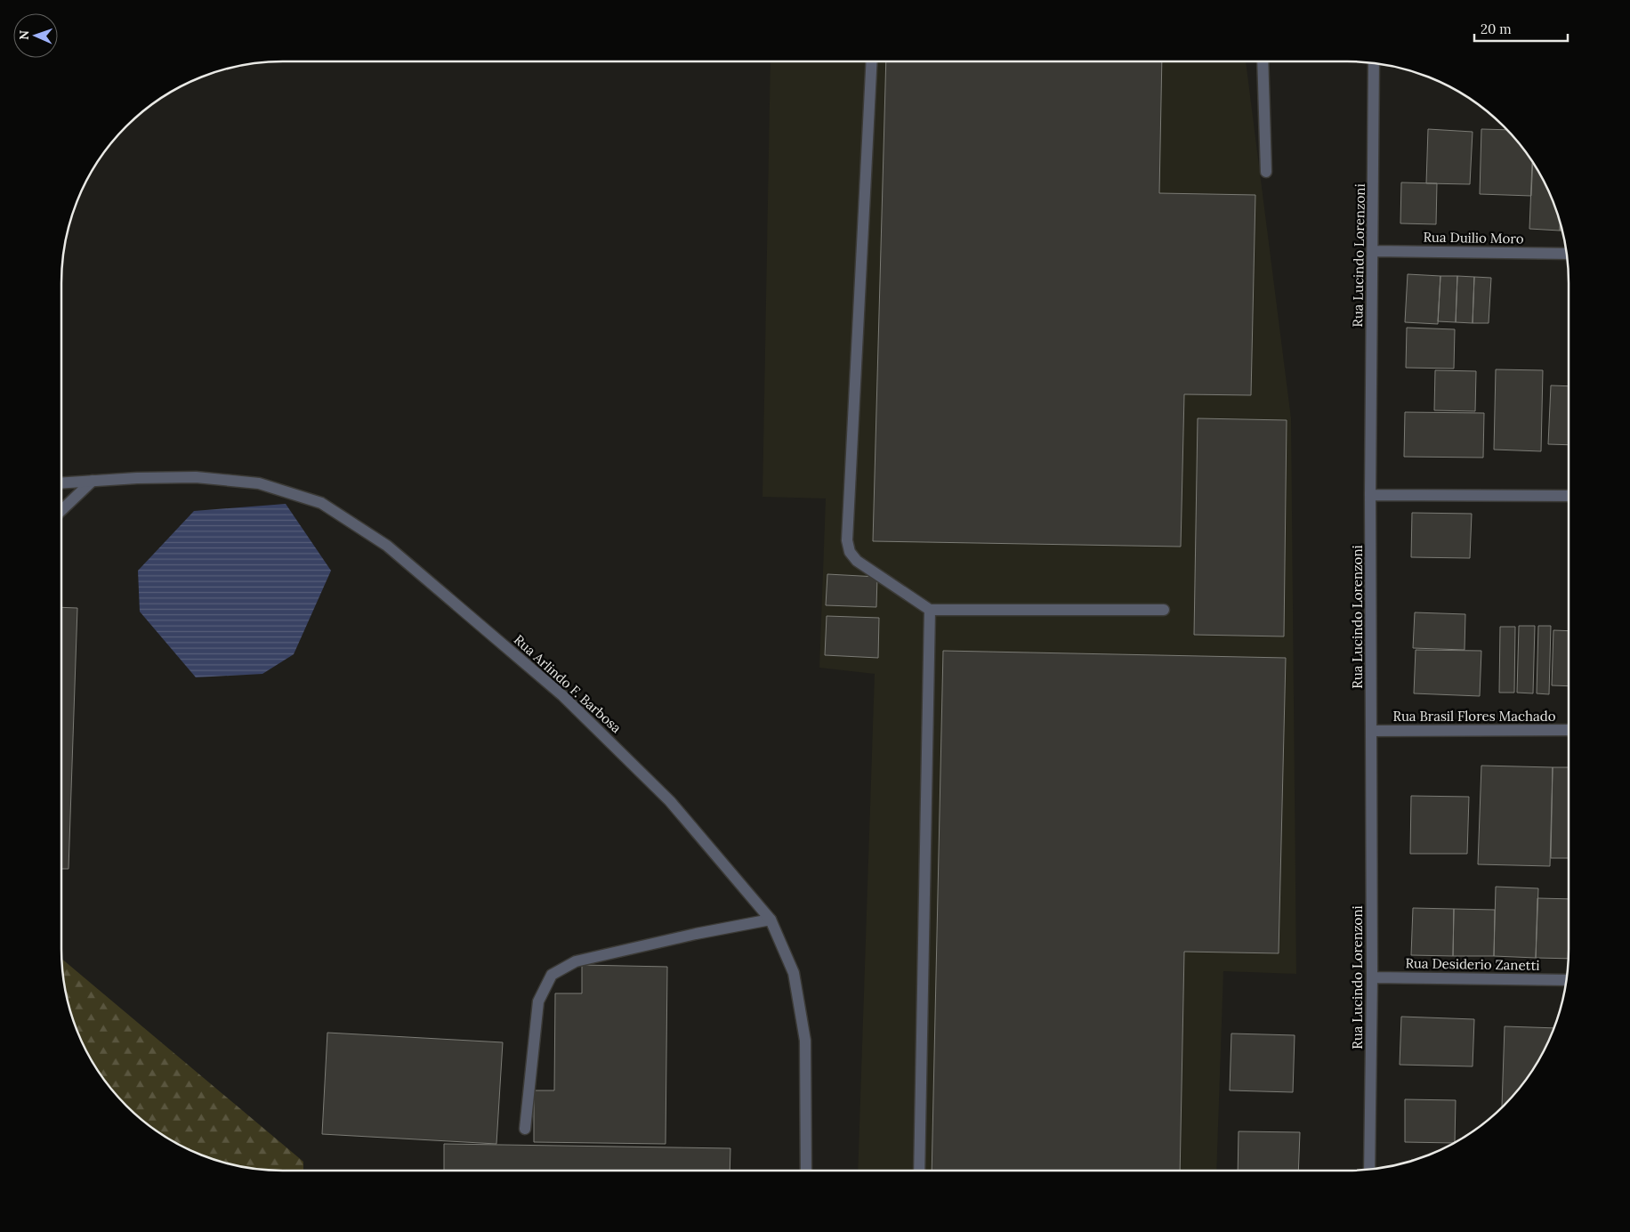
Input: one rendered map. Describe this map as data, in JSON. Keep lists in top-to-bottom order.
{
  "streets": {
    "street": [
      "Rua Duilio Moro",
      "Rua Lucindo Lorenzoni",
      "Rua Arlindo F. Barbosa",
      "Rua Brasil Flores Machado",
      "Rua Desiderio Zanetti"
    ]
  },
  "crossings": [
    ["Rua Duilio Moro", "Rua Lucindo Lorenzoni"],
    ["Rua Lucindo Lorenzoni", "Rua Brasil Flores Machado"],
    ["Rua Lucindo Lorenzoni", "Rua Desiderio Zanetti"]
  ],
  "scale_bar": "20 m",
  "north": "left"
}
